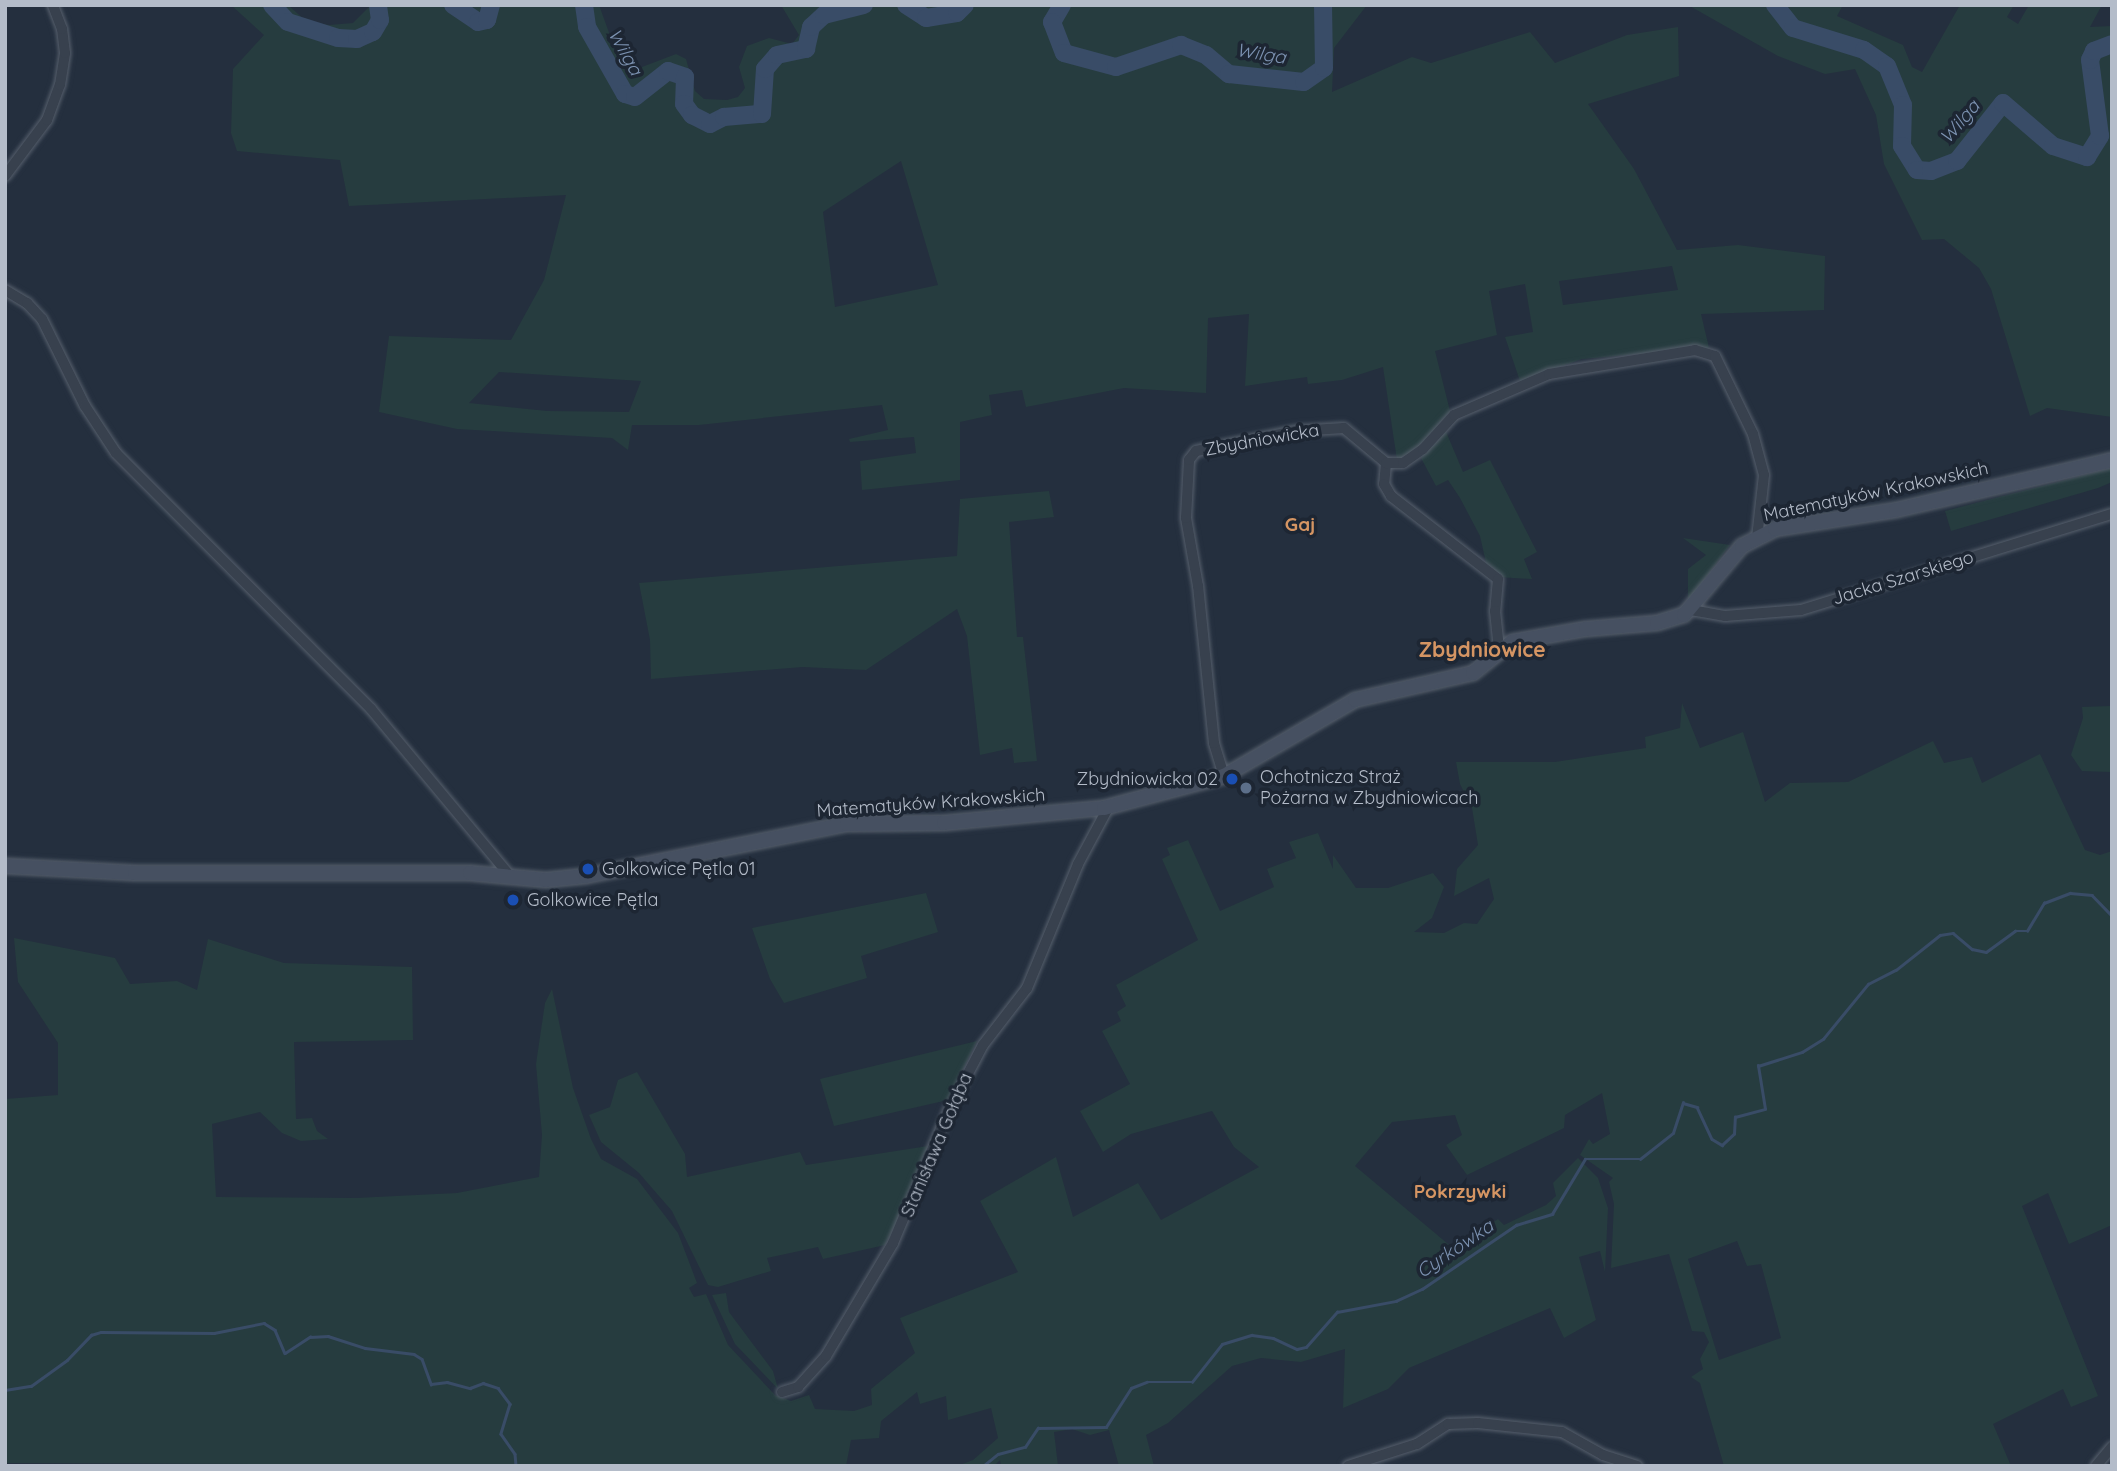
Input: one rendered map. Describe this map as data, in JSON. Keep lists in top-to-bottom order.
{
  "streets": {
    "street": [
      "Zbydniowicka",
      "Matematyków Krakowskich",
      "Jacka Szarskiego",
      "Stanisława Gołąba"
    ]
  },
  "crossings": [
    ["Zbydniowicka", "Matematyków Krakowskich"],
    ["Matematyków Krakowskich", "Jacka Szarskiego"],
    ["Matematyków Krakowskich", "Stanisława Gołąba"]
  ],
  "districts": ["Gaj", "Zbydniowice", "Pokrzywki"],
  "water": ["Wilga", "Cyrkówka"],
  "places": [
    "Zbydniowicka 02",
    "Ochotnicza Straż Pożarna w Zbydniowicach",
    "Golkowice Pętla 01",
    "Golkowice Pętla"
  ]
}
